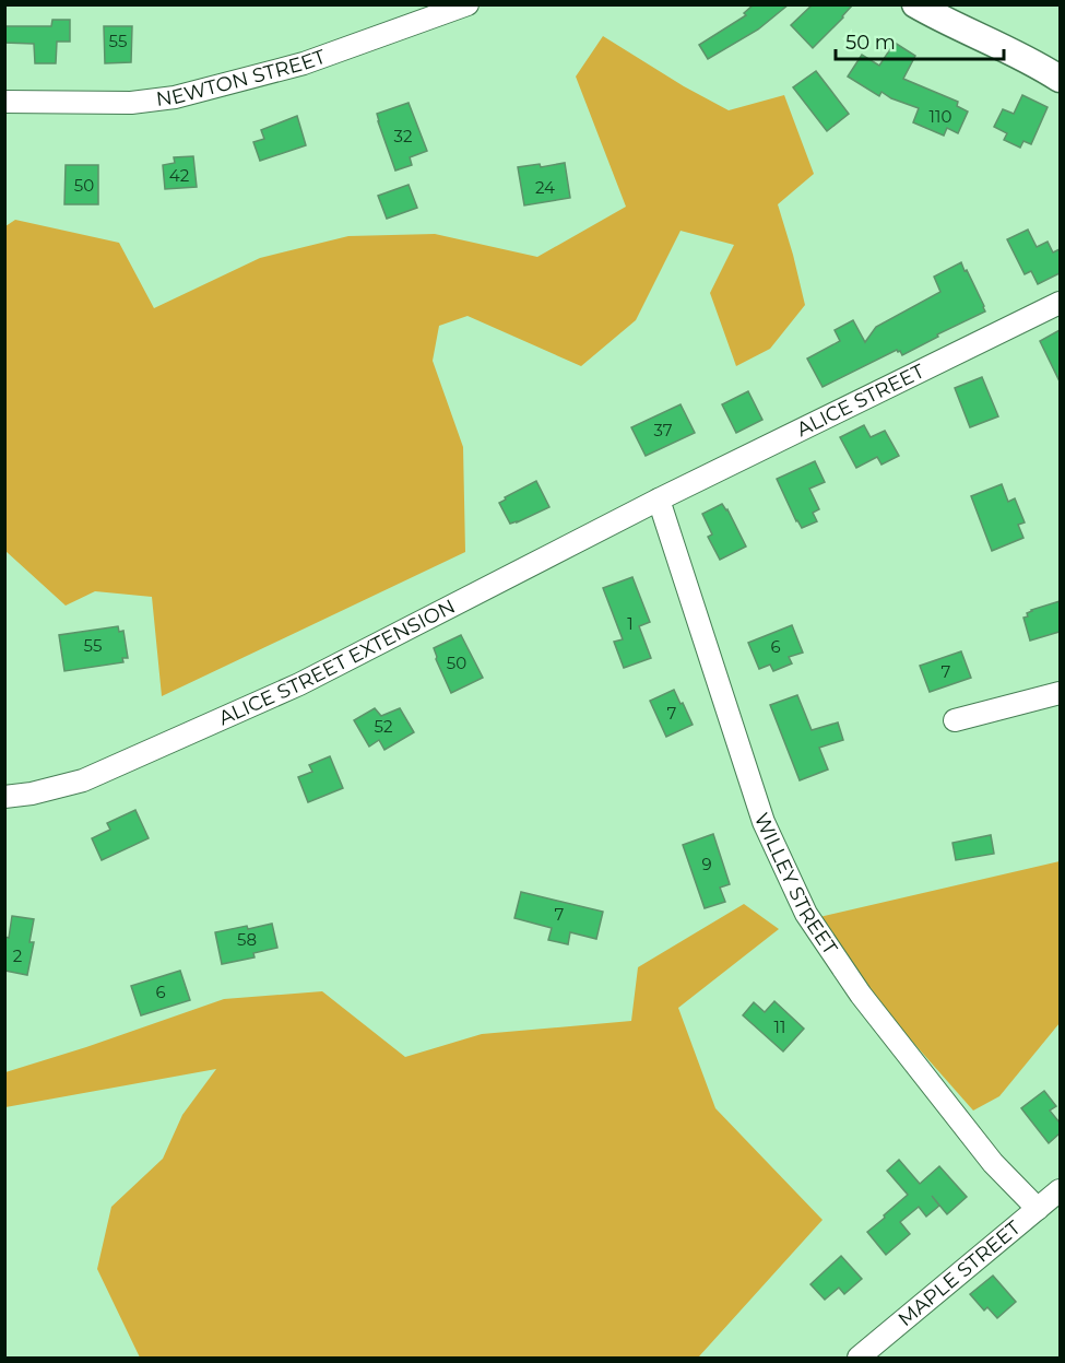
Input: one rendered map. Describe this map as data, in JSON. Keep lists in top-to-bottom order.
{
  "streets": {
    "street": [
      "NEWTON STREET",
      "ALICE STREET",
      "ALICE STREET EXTENSION",
      "WILLEY STREET",
      "MAPLE STREET"
    ]
  },
  "crossings": [
    ["ALICE STREET", "ALICE STREET EXTENSION"],
    ["ALICE STREET", "WILLEY STREET"],
    ["ALICE STREET EXTENSION", "WILLEY STREET"],
    ["WILLEY STREET", "MAPLE STREET"]
  ],
  "house_numbers": [
    "55",
    "110",
    "32",
    "42",
    "50",
    "24",
    "37",
    "1",
    "55",
    "6",
    "50",
    "7",
    "7",
    "52",
    "9",
    "7",
    "58",
    "2",
    "6",
    "11"
  ],
  "scale_bar": "50 m"
}
